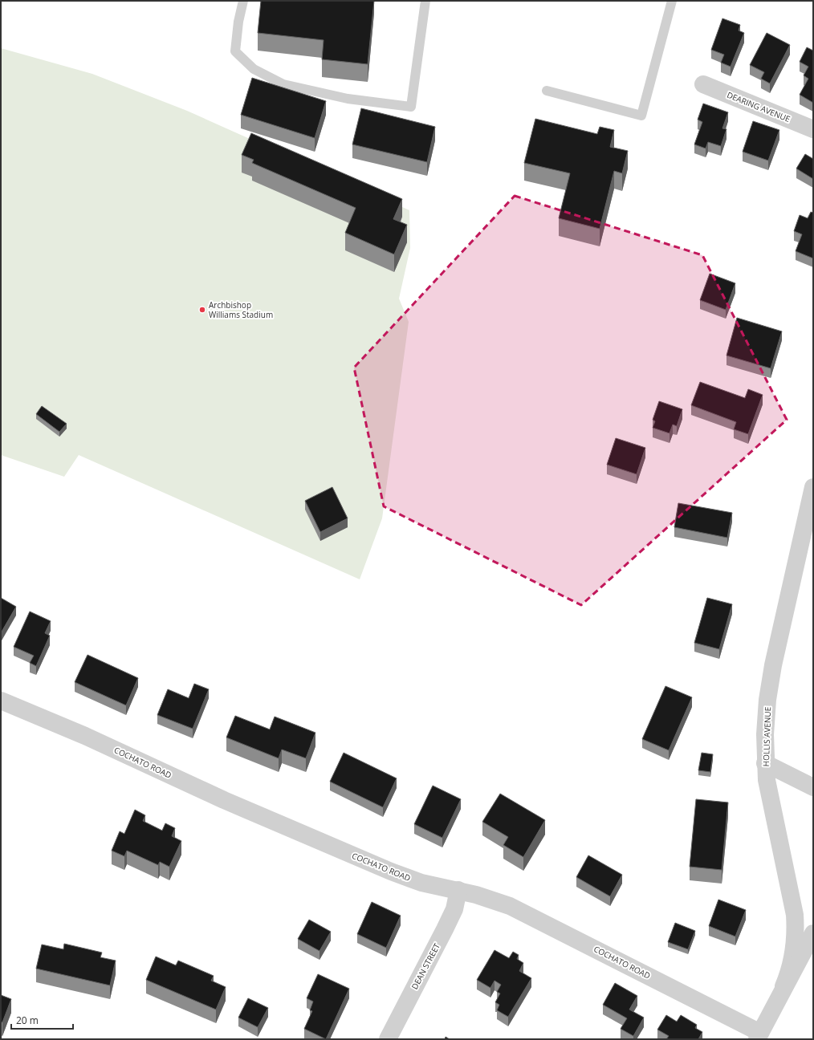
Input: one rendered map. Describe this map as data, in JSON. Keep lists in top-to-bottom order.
{
  "streets": {
    "street": [
      "DEARING AVENUE",
      "HOLLIS AVENUE",
      "COCHATO ROAD",
      "DEAN STREET"
    ]
  },
  "crossings": [
    ["HOLLIS AVENUE", "COCHATO ROAD"],
    ["COCHATO ROAD", "DEAN STREET"]
  ],
  "places": ["Archbishop Williams Stadium"],
  "scale_bar": "20 m"
}
